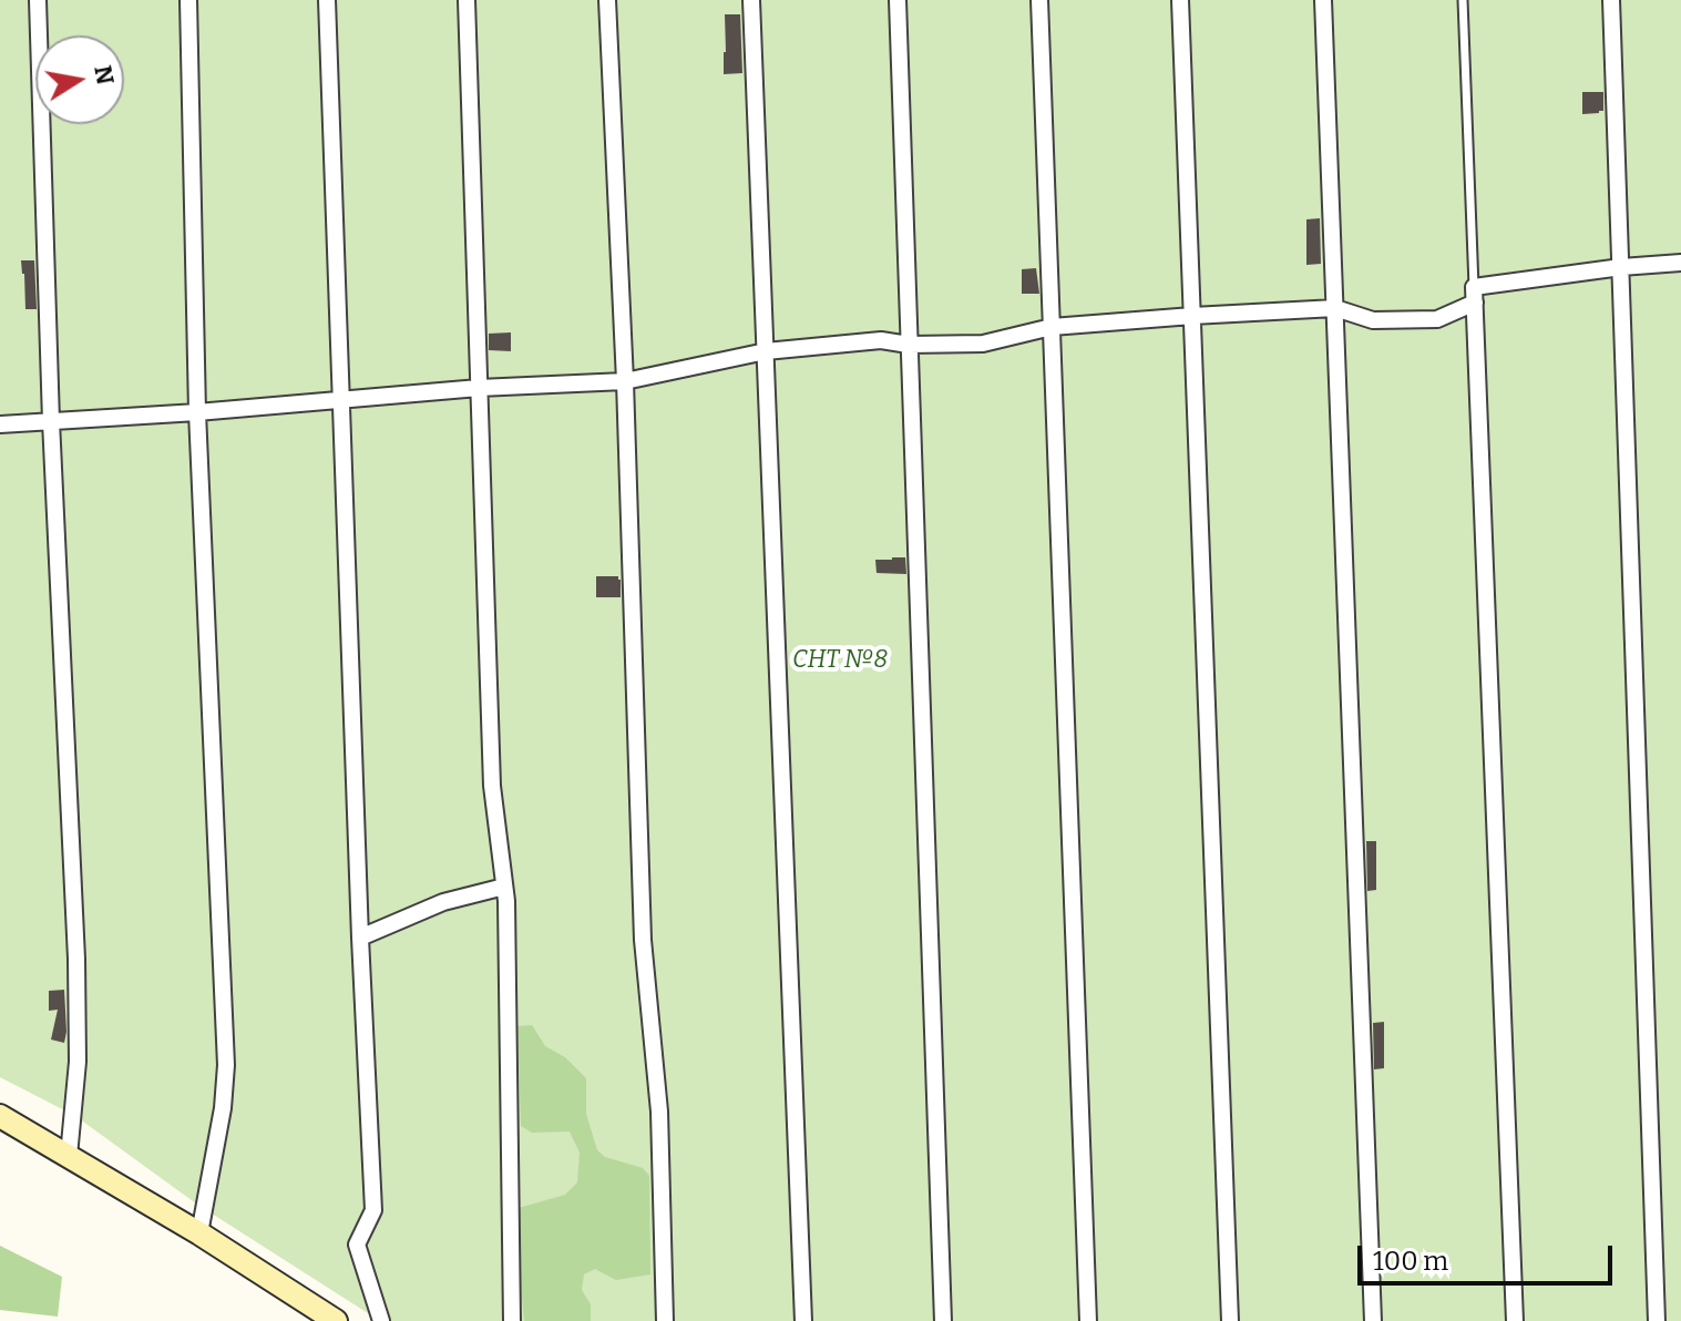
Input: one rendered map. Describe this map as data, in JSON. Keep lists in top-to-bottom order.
{
  "parks": ["СНТ №8"],
  "scale_bar": "100 m",
  "north": "right"
}
